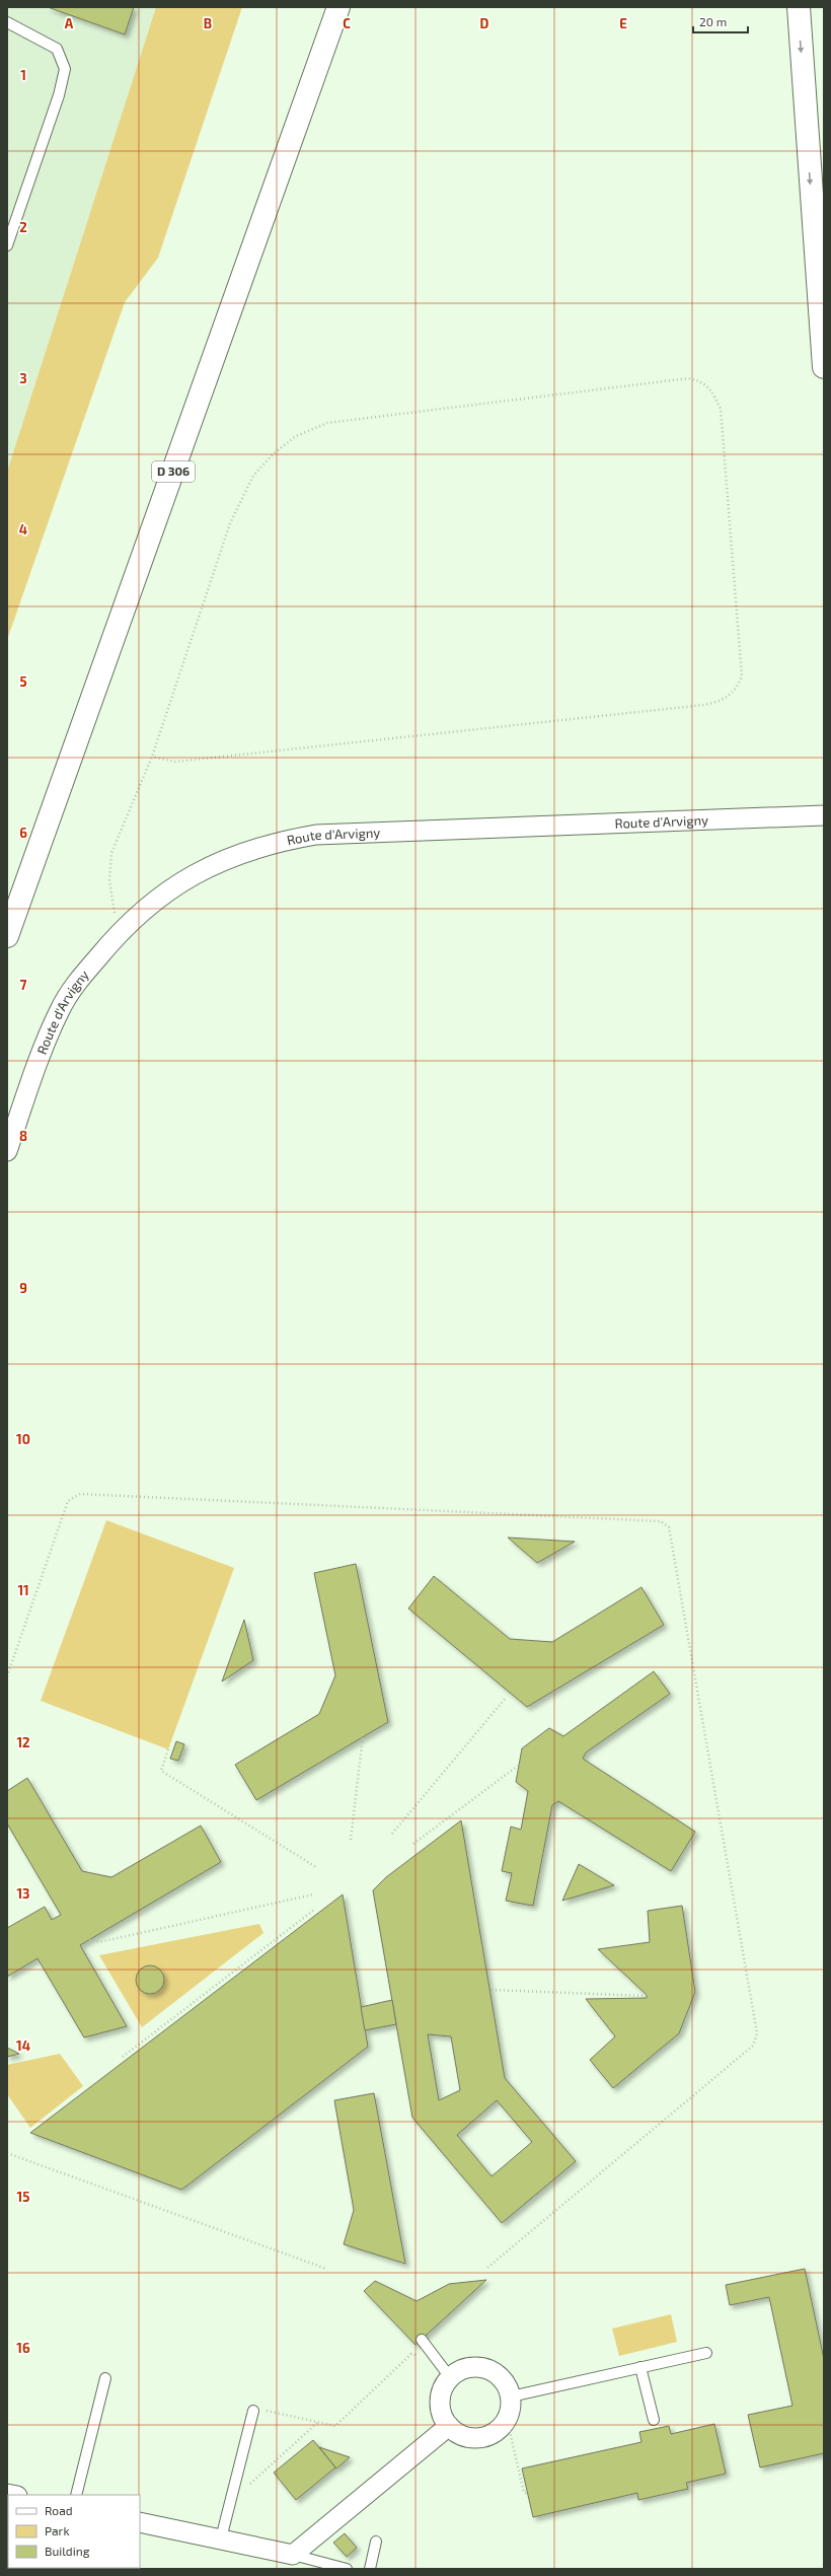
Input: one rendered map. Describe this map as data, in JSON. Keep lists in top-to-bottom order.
{
  "streets": {
    "main road": ["D 306"],
    "street": ["Route d'Arvigny"]
  },
  "legend": ["Road", "Park", "Building"],
  "scale_bar": "20 m",
  "grid": {
    "columns": [
      "A",
      "B",
      "C",
      "D",
      "E"
    ],
    "rows": [
      "1",
      "2",
      "3",
      "4",
      "5",
      "6",
      "7",
      "8",
      "9",
      "10",
      "11",
      "12",
      "13",
      "14",
      "15",
      "16"
    ]
  }
}
